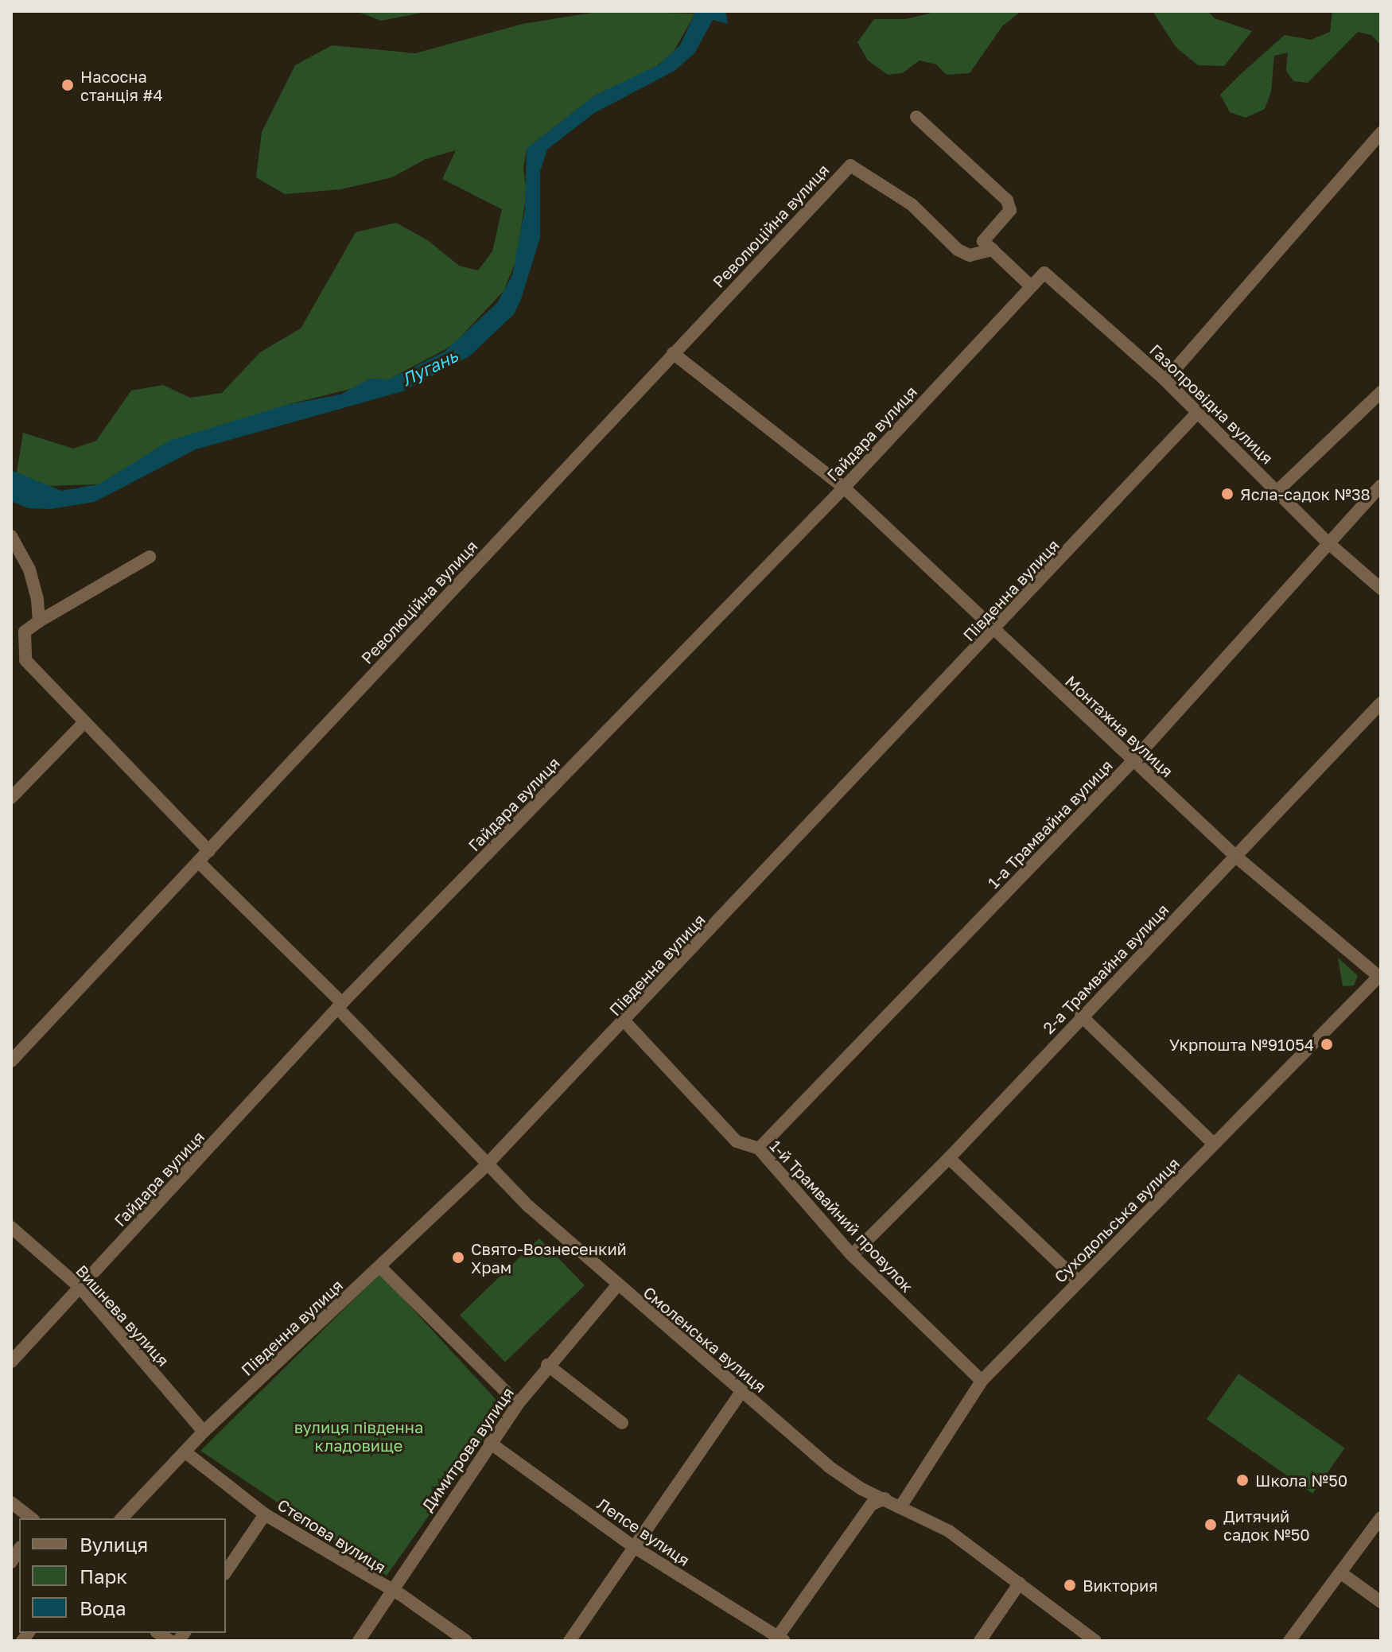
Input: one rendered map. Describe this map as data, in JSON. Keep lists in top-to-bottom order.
{
  "streets": {
    "street": [
      "Революційна вулиця",
      "Газопровідна вулиця",
      "Гайдара вулиця",
      "Південна вулиця",
      "Монтажна вулиця",
      "1-а Трамвайна вулиця",
      "2-а Трамвайна вулиця",
      "1-й Трамвайний провулок",
      "Суходольська вулиця",
      "Вишнева вулиця",
      "Смоленська вулиця",
      "Димитрова вулиця",
      "Лепсе вулиця",
      "Степова вулиця"
    ]
  },
  "crossings": [
    ["Революційна вулиця", "Монтажна вулиця"],
    ["Революційна вулиця", "Смоленська вулиця"],
    ["Газопровідна вулиця", "Гайдара вулиця"],
    ["Газопровідна вулиця", "Південна вулиця"],
    ["Газопровідна вулиця", "1-а Трамвайна вулиця"],
    ["Гайдара вулиця", "Монтажна вулиця"],
    ["Гайдара вулиця", "Вишнева вулиця"],
    ["Гайдара вулиця", "Смоленська вулиця"],
    ["Південна вулиця", "Монтажна вулиця"],
    ["Південна вулиця", "1-й Трамвайний провулок"],
    ["Південна вулиця", "Вишнева вулиця"],
    ["Південна вулиця", "Смоленська вулиця"],
    ["Південна вулиця", "Степова вулиця"],
    ["Монтажна вулиця", "1-а Трамвайна вулиця"],
    ["Монтажна вулиця", "2-а Трамвайна вулиця"],
    ["Монтажна вулиця", "Суходольська вулиця"],
    ["1-а Трамвайна вулиця", "1-й Трамвайний провулок"],
    ["2-а Трамвайна вулиця", "1-й Трамвайний провулок"],
    ["1-й Трамвайний провулок", "Суходольська вулиця"],
    ["Суходольська вулиця", "Смоленська вулиця"],
    ["Смоленська вулиця", "Димитрова вулиця"],
    ["Димитрова вулиця", "Лепсе вулиця"],
    ["Димитрова вулиця", "Степова вулиця"]
  ],
  "water": ["Лугань"],
  "parks": ["вулиця південна кладовище"],
  "places": [
    "Насосна станція #4",
    "Ясла-садок №38",
    "Укрпошта №91054",
    "Свято-Вознесенкий Храм",
    "Школа №50",
    "Дитячий садок №50",
    "Виктория"
  ],
  "legend": ["Вулиця", "Парк", "Вода"]
}
